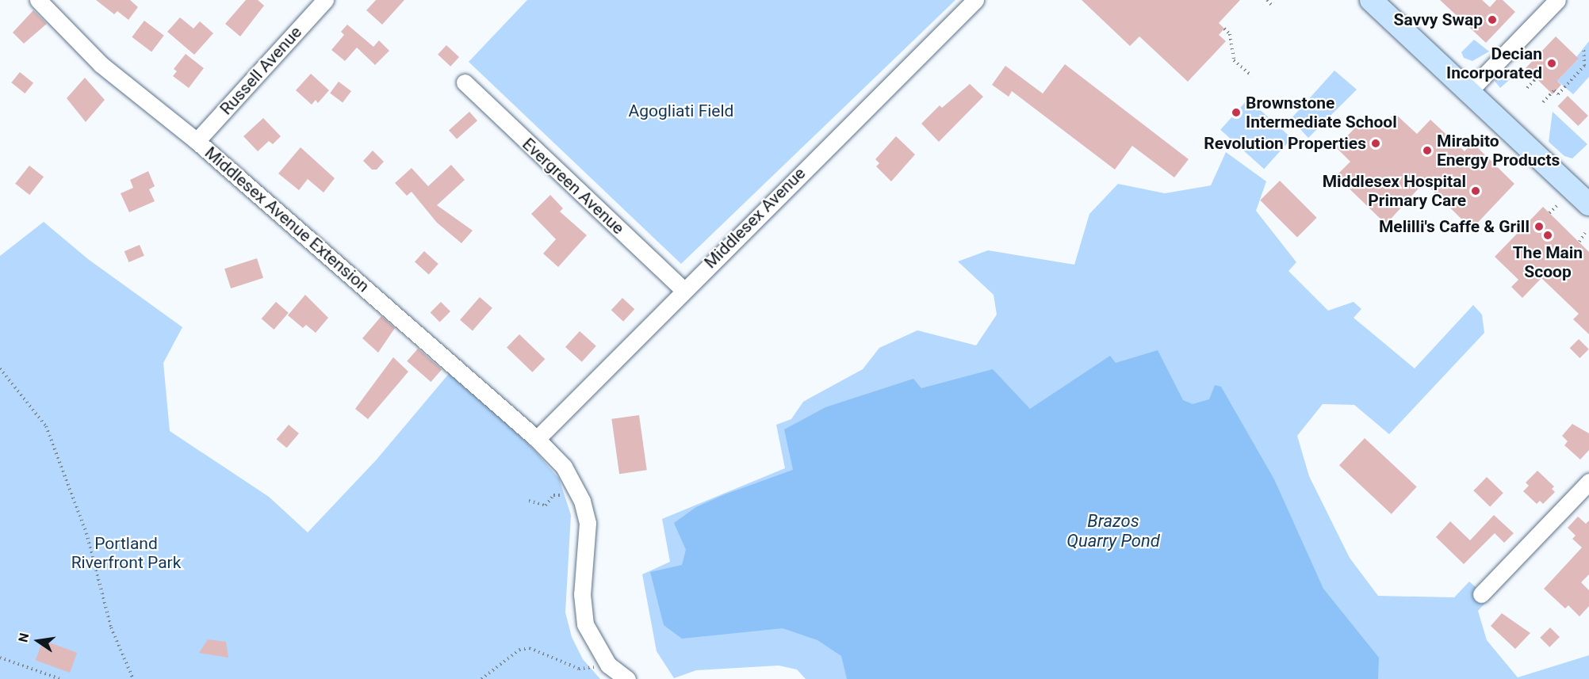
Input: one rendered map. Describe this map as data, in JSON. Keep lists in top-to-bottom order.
{
  "streets": {
    "street": [
      "Russell Avenue",
      "Evergreen Avenue",
      "Middlesex Avenue",
      "Middlesex Avenue Extension"
    ]
  },
  "crossings": [
    ["Russell Avenue", "Middlesex Avenue Extension"],
    ["Evergreen Avenue", "Middlesex Avenue"],
    ["Middlesex Avenue", "Middlesex Avenue Extension"]
  ],
  "water": ["Brazos Quarry Pond"],
  "parks": ["Agogliati Field", "Portland Riverfront Park"],
  "places": [
    "Savvy Swap",
    "Decian Incorporated",
    "Brownstone Intermediate School",
    "Revolution Properties",
    "Mirabito Energy Products",
    "Middlesex Hospital Primary Care",
    "Melilli's Caffe & Grill",
    "The Main Scoop"
  ],
  "north": "left"
}
